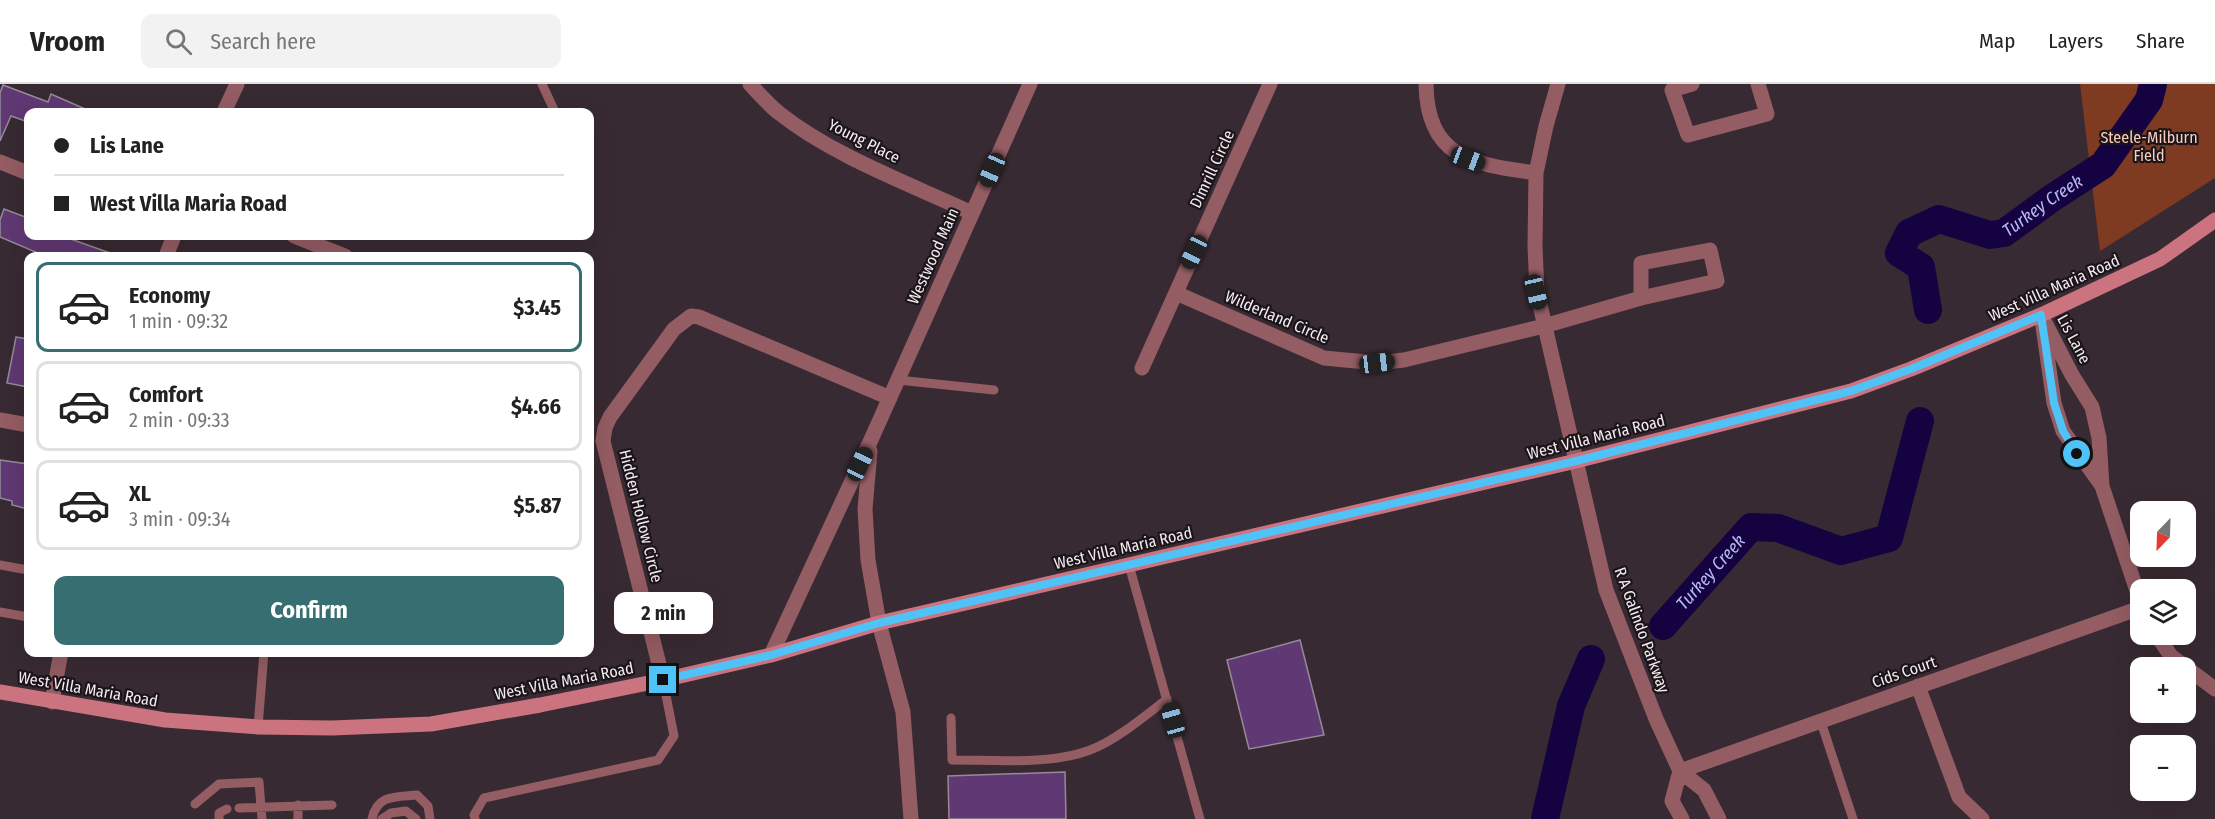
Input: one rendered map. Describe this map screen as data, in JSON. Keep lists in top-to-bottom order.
{
  "streets": {
    "main road": ["West Villa Maria Road"],
    "street": [
      "Young Place",
      "Dimrill Circle",
      "Westwood Main",
      "Wilderland Circle",
      "Lis Lane",
      "Hidden Hollow Circle",
      "R A Galindo Parkway",
      "Cids Court"
    ]
  },
  "crossings": [
    ["Young Place", "Westwood Main"],
    ["Dimrill Circle", "Wilderland Circle"],
    ["Westwood Main", "West Villa Maria Road"],
    ["Westwood Main", "Hidden Hollow Circle"],
    ["West Villa Maria Road", "Lis Lane"],
    ["West Villa Maria Road", "Hidden Hollow Circle"],
    ["West Villa Maria Road", "R A Galindo Parkway"],
    ["Wilderland Circle", "R A Galindo Parkway"],
    ["R A Galindo Parkway", "Cids Court"]
  ],
  "water": ["Turkey Creek"],
  "parks": ["Steele-Milburn Field"],
  "north": "bottom left",
  "page": {
    "header": "Vroom",
    "search": "Search here",
    "nav": ["Map", "Layers", "Share"],
    "banner": ["Lis Lane", "West Villa Maria Road"],
    "list": [
      {
        "name": "Economy",
        "note": "1 min · 09:32",
        "value": "$3.45"
      },
      {
        "name": "Comfort",
        "note": "2 min · 09:33",
        "value": "$4.66"
      },
      {
        "name": "XL",
        "note": "3 min · 09:34",
        "value": "$5.87"
      }
    ],
    "map_buttons": ["+", "−"],
    "buttons": "Confirm",
    "bubble": "2 min"
  }
}
